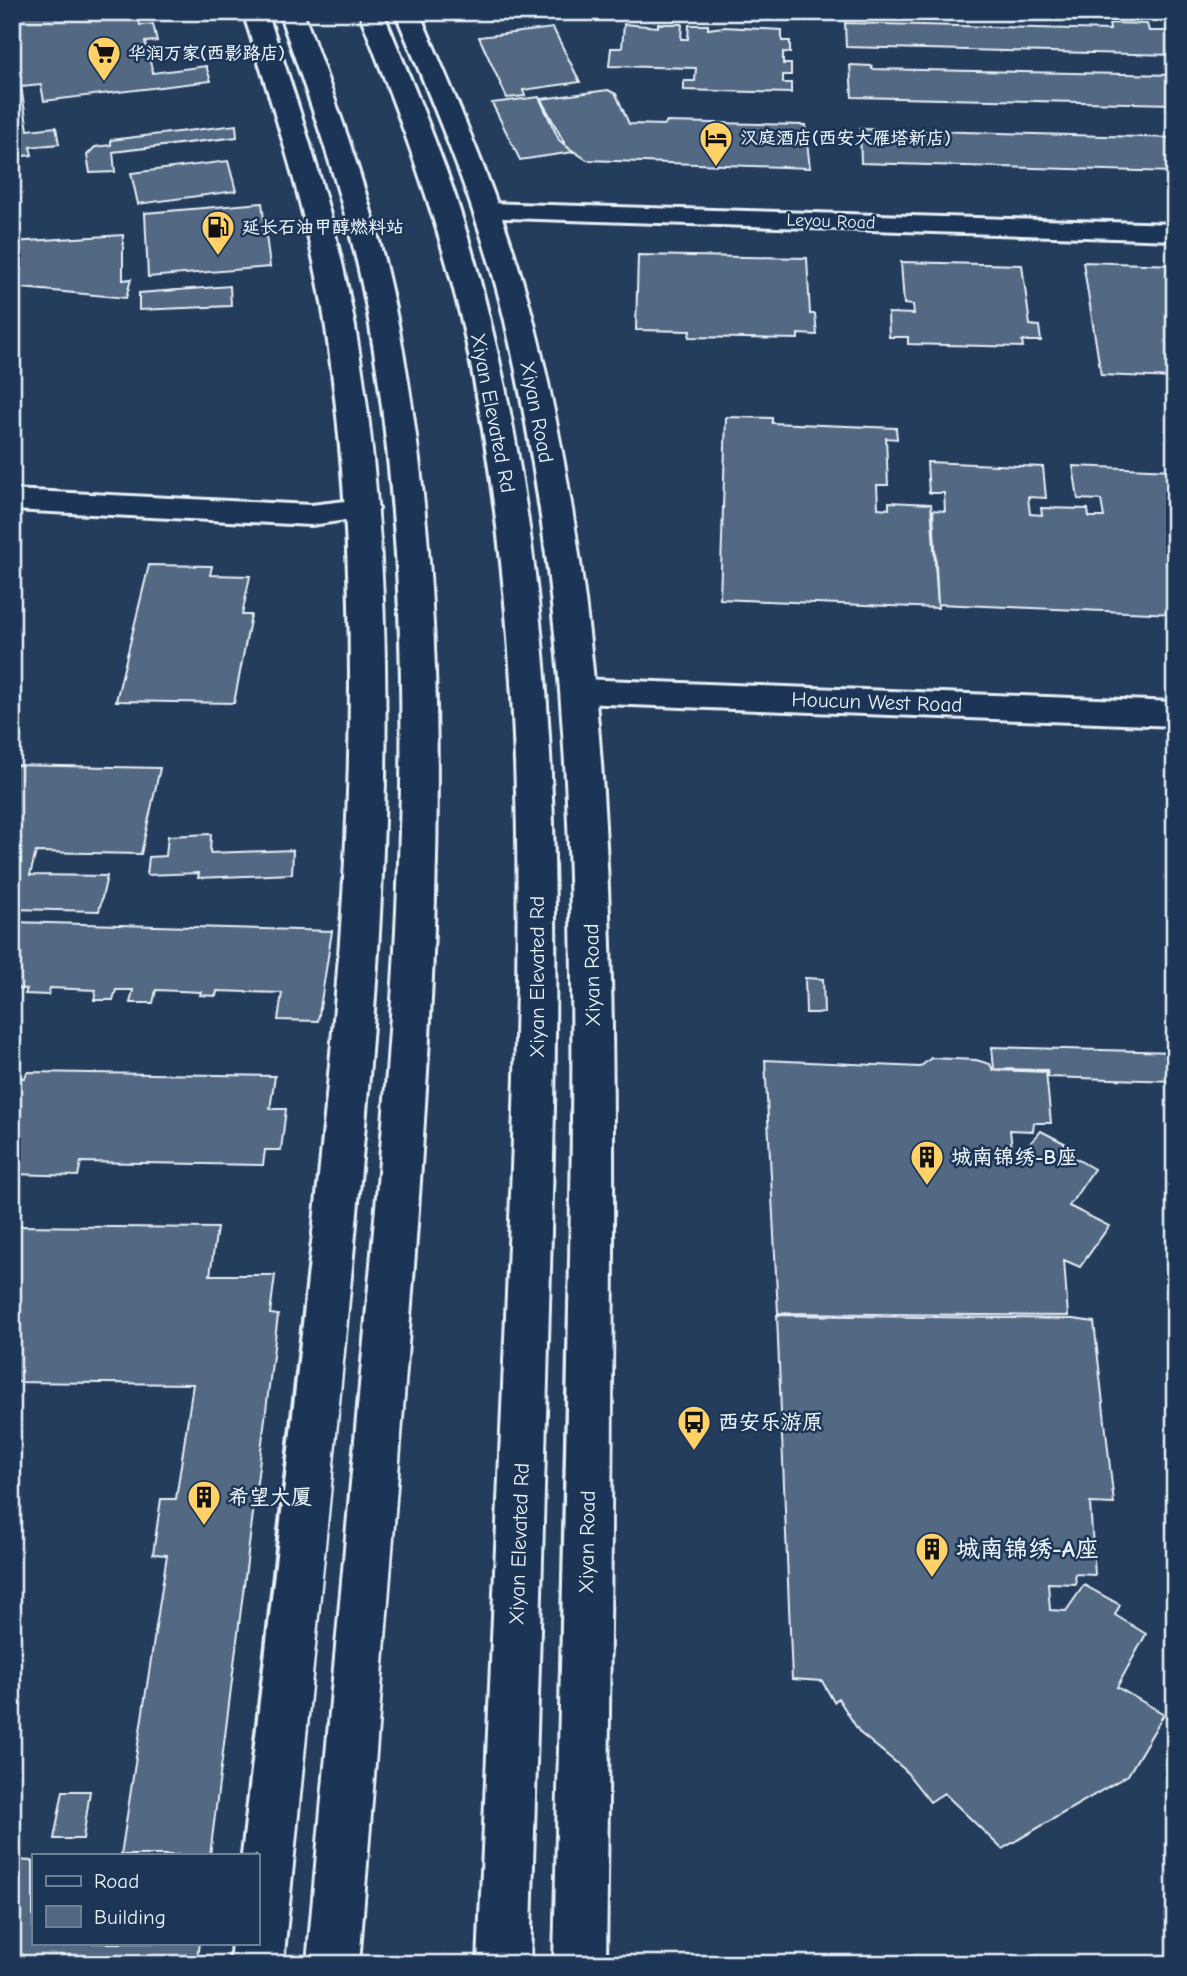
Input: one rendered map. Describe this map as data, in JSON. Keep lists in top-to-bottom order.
{
  "streets": {
    "main road": [
      "Leyou Road",
      "Xiyan Road",
      "Xiyan Elevated Rd",
      "Houcun West Road"
    ]
  },
  "crossings": [
    ["Leyou Road", "Xiyan Road"],
    ["Xiyan Road", "Houcun West Road"]
  ],
  "places": {
    "supermarket": ["华润万家(西影路店)"],
    "hotel": ["汉庭酒店(西安大雁塔新店)"],
    "fuel station": ["延长石油甲醇燃料站"],
    "building": ["城南锦绣-B座", "希望大厦", "城南锦绣-A座"],
    "bus stop": ["西安乐游原"]
  },
  "legend": ["Road", "Building"]
}
